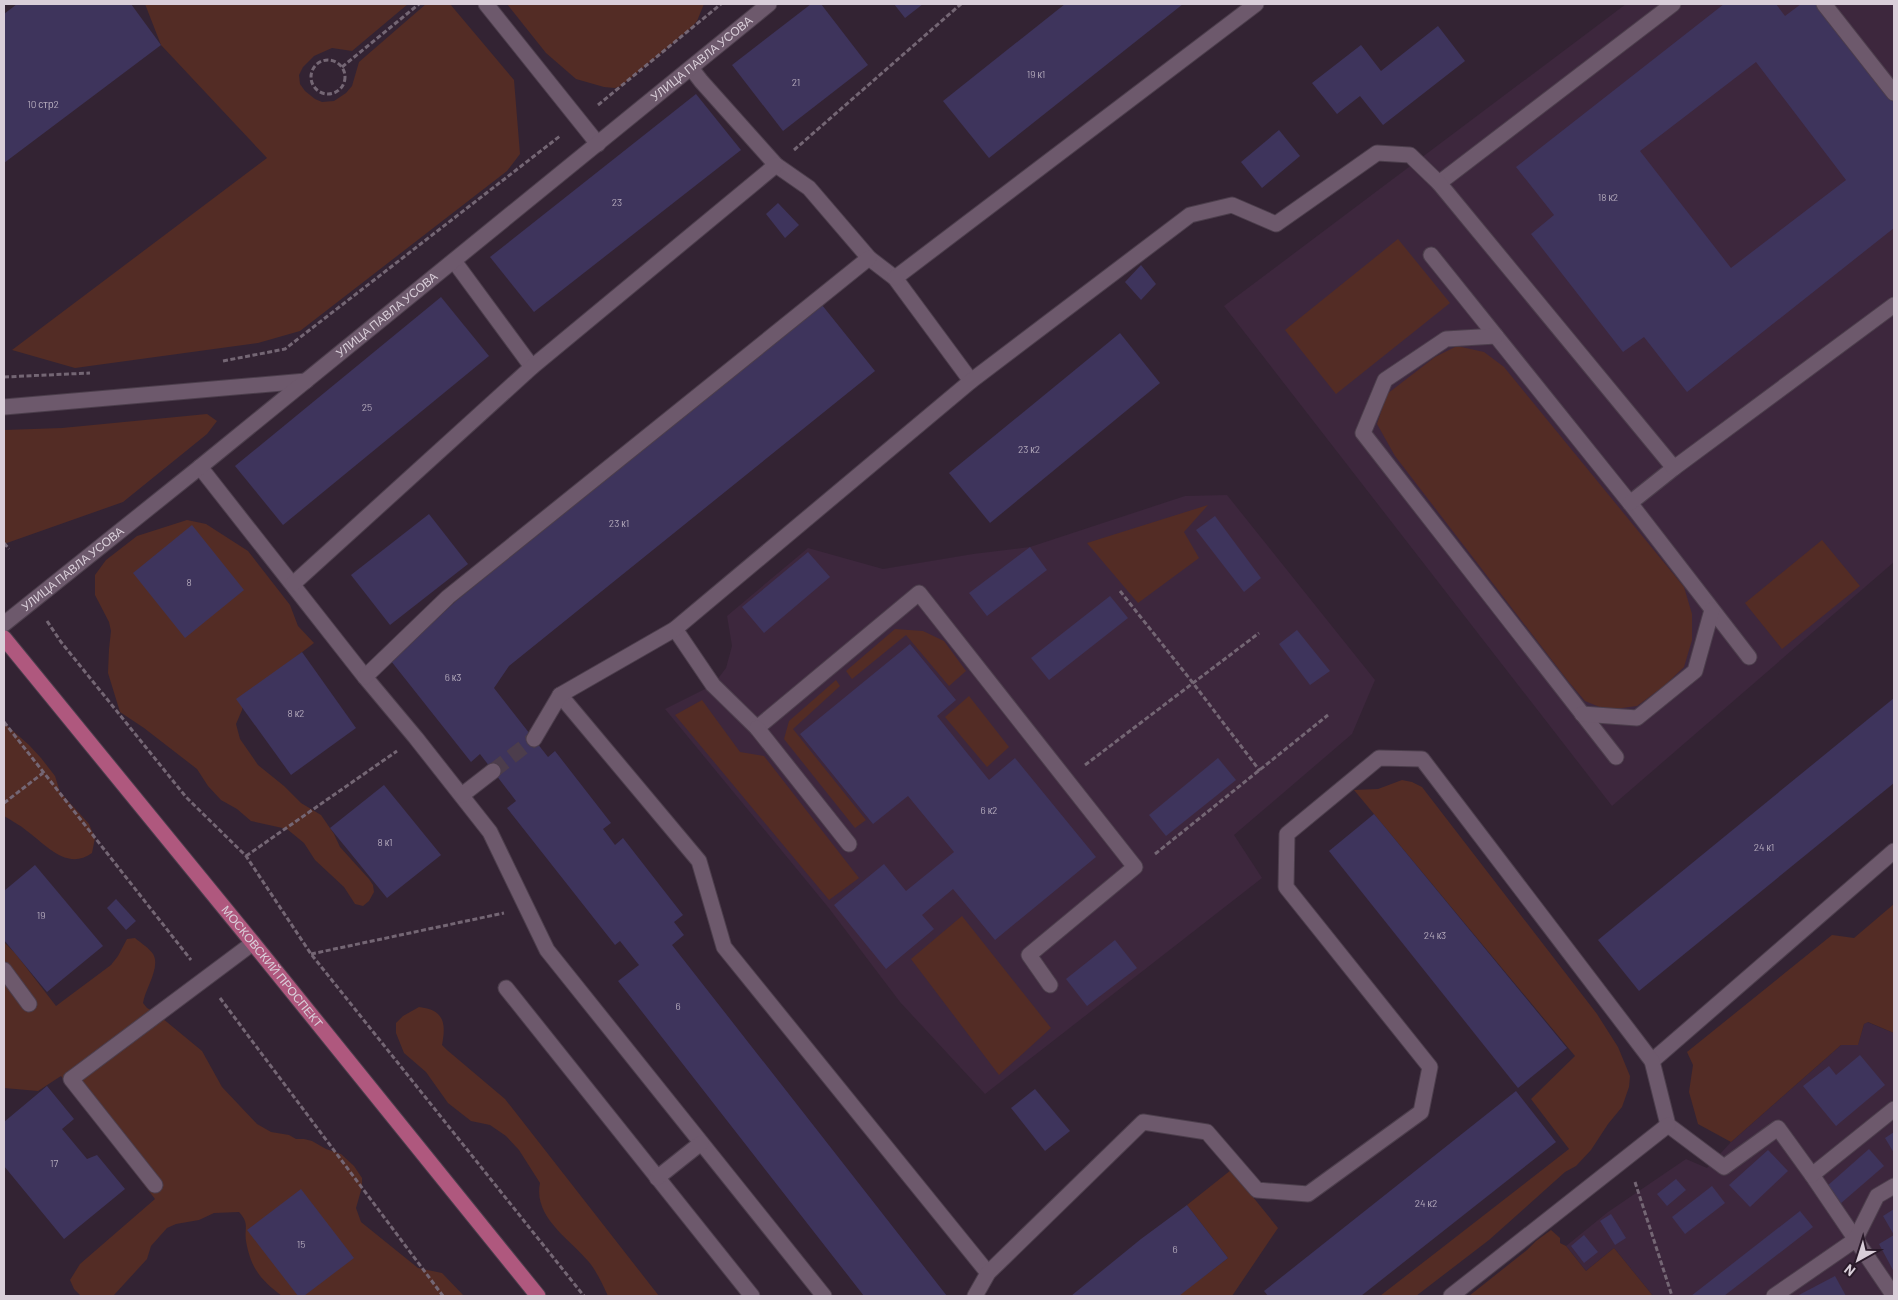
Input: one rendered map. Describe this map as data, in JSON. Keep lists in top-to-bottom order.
{
  "streets": {
    "main road": ["МОСКОВСКИЙ ПРОСПЕКТ"],
    "street": ["УЛИЦА ПАВЛА УСОВА"]
  },
  "house_numbers": [
    "19 к1",
    "21",
    "10 стр2",
    "18 к2",
    "23",
    "25",
    "23 к2",
    "23 к1",
    "8",
    "6 к3",
    "8 к2",
    "6 к2",
    "8 к1",
    "24 к1",
    "19",
    "24 к3",
    "6",
    "17",
    "24 к2",
    "15",
    "6"
  ],
  "north": "bottom left"
}
